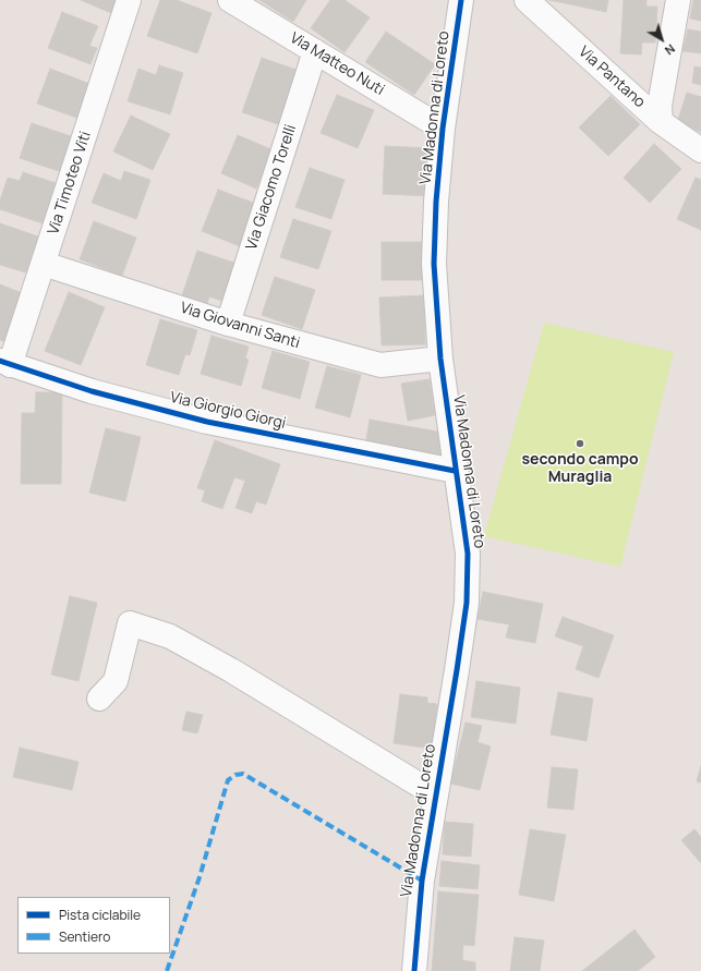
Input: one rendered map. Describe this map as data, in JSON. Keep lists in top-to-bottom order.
{
  "streets": {
    "street": [
      "Via Matteo Nuti",
      "Via Pantano",
      "Via Madonna di Loreto",
      "Via Timoteo Viti",
      "Via Giacomo Torelli",
      "Via Giovanni Santi",
      "Via Giorgio Giorgi"
    ]
  },
  "crossings": [
    ["Via Matteo Nuti", "Via Madonna di Loreto"],
    ["Via Matteo Nuti", "Via Giacomo Torelli"],
    ["Via Madonna di Loreto", "Via Giovanni Santi"],
    ["Via Madonna di Loreto", "Via Giorgio Giorgi"],
    ["Via Timoteo Viti", "Via Giovanni Santi"],
    ["Via Timoteo Viti", "Via Giorgio Giorgi"],
    ["Via Giacomo Torelli", "Via Giovanni Santi"]
  ],
  "places": ["secondo campo Muraglia"],
  "legend": ["Pista ciclabile", "Sentiero"],
  "north": "bottom right"
}
